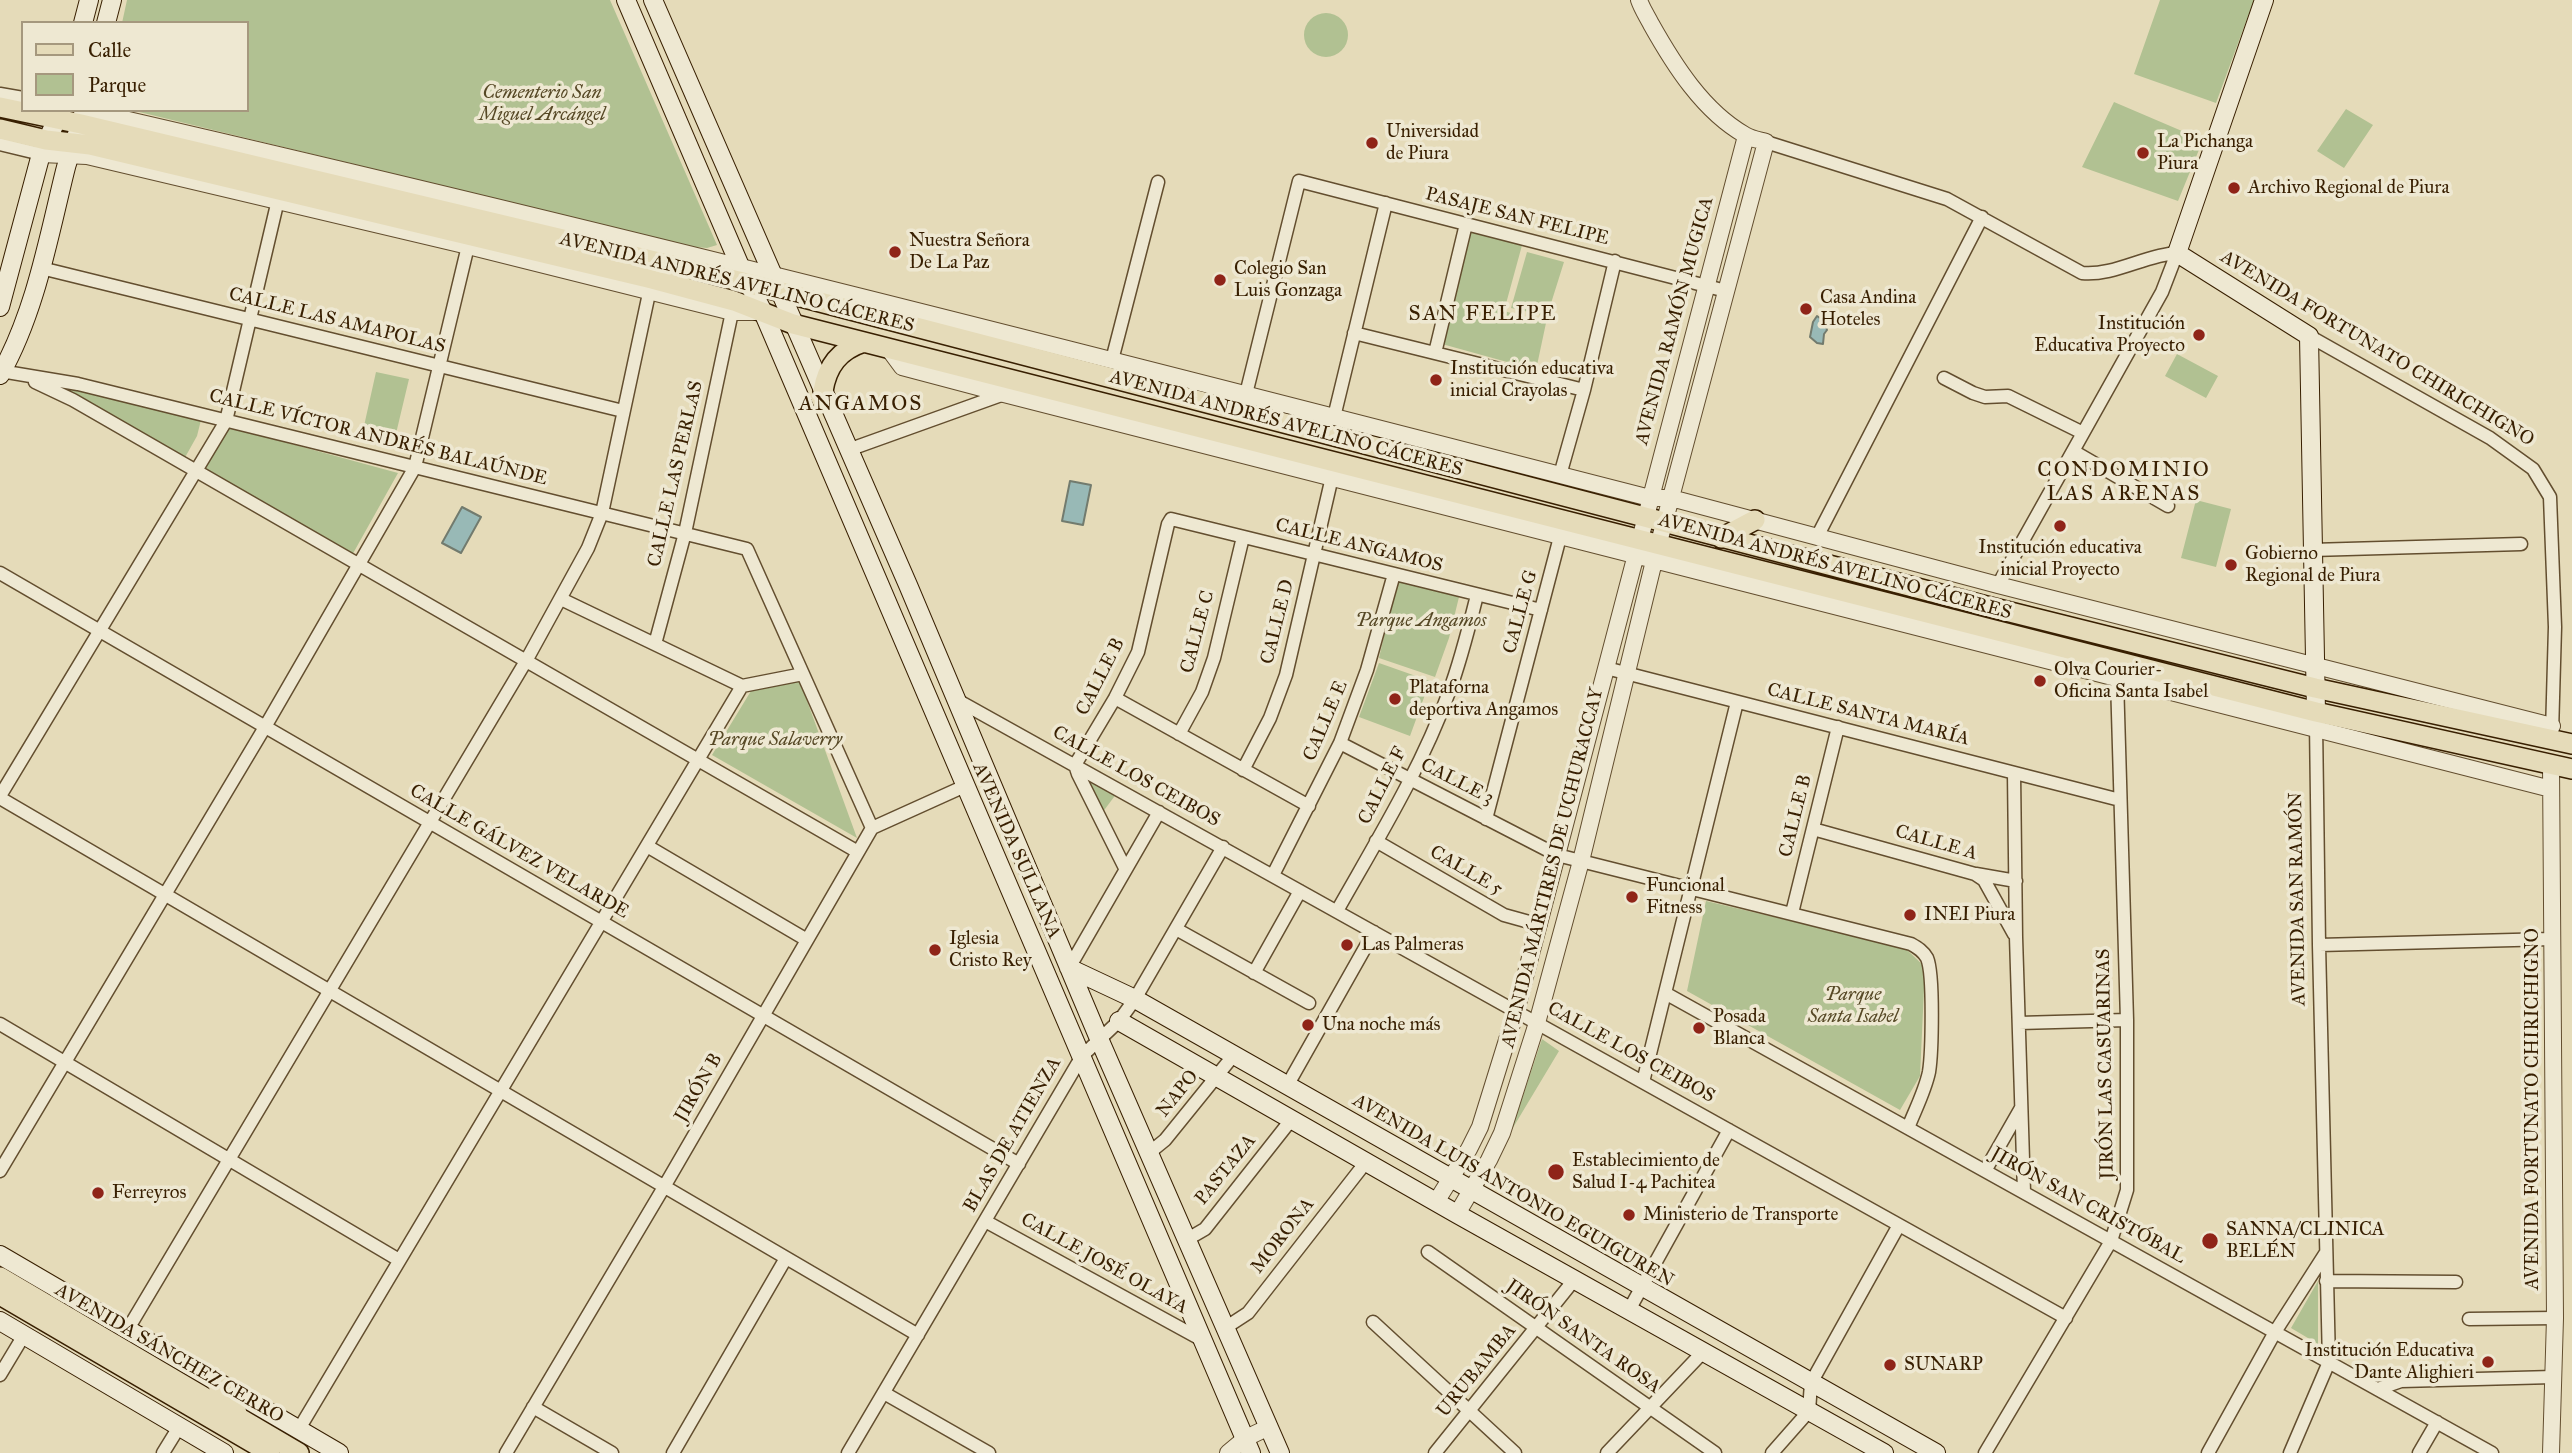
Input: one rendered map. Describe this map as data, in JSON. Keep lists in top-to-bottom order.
{
  "streets": {
    "main road": [
      "AVENIDA ANDRÉS AVELINO CÁCERES",
      "AVENIDA FORTUNATO CHIRICHIGNO",
      "AVENIDA SULLANA",
      "AVENIDA SAN RAMÓN",
      "AVENIDA LUIS ANTONIO EGUIGUREN",
      "AVENIDA SÁNCHEZ CERRO"
    ],
    "street": [
      "PASAJE SAN FELIPE",
      "CALLE LAS AMAPOLAS",
      "AVENIDA RAMÓN MUGICA",
      "CALLE VÍCTOR ANDRÉS BALAÚNDE",
      "CALLE LAS PERLAS",
      "CALLE ANGAMOS",
      "CALLE G",
      "CALLE D",
      "CALLE C",
      "CALLE B",
      "CALLE SANTA MARÍA",
      "CALLE E",
      "CALLE LOS CEIBOS",
      "CALLE 3",
      "CALLE F",
      "CALLE A",
      "CALLE GÁLVEZ VELARDE",
      "AVENIDA MÁRTIRES DE UCHURACCAY",
      "CALLE 5",
      "JIRÓN LAS CASUARINAS",
      "JIRÓN B",
      "NAPO",
      "BLAS DE ATIENZA",
      "PASTAZA",
      "JIRÓN SAN CRISTÓBAL",
      "MORONA",
      "CALLE JOSÉ OLAYA",
      "JIRÓN SANTA ROSA",
      "URUBAMBA"
    ]
  },
  "crossings": [
    ["PASAJE SAN FELIPE", "AVENIDA ANDRÉS AVELINO CÁCERES"],
    ["PASAJE SAN FELIPE", "AVENIDA RAMÓN MUGICA"],
    ["AVENIDA ANDRÉS AVELINO CÁCERES", "AVENIDA RAMÓN MUGICA"],
    ["AVENIDA ANDRÉS AVELINO CÁCERES", "AVENIDA FORTUNATO CHIRICHIGNO"],
    ["AVENIDA ANDRÉS AVELINO CÁCERES", "CALLE LAS PERLAS"],
    ["AVENIDA ANDRÉS AVELINO CÁCERES", "CALLE G"],
    ["AVENIDA ANDRÉS AVELINO CÁCERES", "CALLE D"],
    ["AVENIDA ANDRÉS AVELINO CÁCERES", "AVENIDA SULLANA"],
    ["AVENIDA ANDRÉS AVELINO CÁCERES", "AVENIDA MÁRTIRES DE UCHURACCAY"],
    ["AVENIDA ANDRÉS AVELINO CÁCERES", "AVENIDA SAN RAMÓN"],
    ["AVENIDA ANDRÉS AVELINO CÁCERES", "JIRÓN LAS CASUARINAS"],
    ["AVENIDA RAMÓN MUGICA", "AVENIDA MÁRTIRES DE UCHURACCAY"],
    ["AVENIDA FORTUNATO CHIRICHIGNO", "AVENIDA SAN RAMÓN"],
    ["CALLE VÍCTOR ANDRÉS BALAÚNDE", "CALLE LAS PERLAS"],
    ["CALLE ANGAMOS", "CALLE G"],
    ["CALLE ANGAMOS", "CALLE D"],
    ["CALLE ANGAMOS", "CALLE C"],
    ["CALLE ANGAMOS", "CALLE B"],
    ["CALLE ANGAMOS", "CALLE E"],
    ["CALLE ANGAMOS", "CALLE F"],
    ["CALLE G", "CALLE 3"],
    ["CALLE B", "CALLE SANTA MARÍA"],
    ["CALLE B", "CALLE LOS CEIBOS"],
    ["CALLE B", "CALLE 3"],
    ["CALLE B", "CALLE A"],
    ["CALLE SANTA MARÍA", "AVENIDA MÁRTIRES DE UCHURACCAY"],
    ["CALLE SANTA MARÍA", "JIRÓN LAS CASUARINAS"],
    ["CALLE E", "CALLE LOS CEIBOS"],
    ["CALLE E", "CALLE 3"],
    ["CALLE LOS CEIBOS", "CALLE F"],
    ["CALLE LOS CEIBOS", "AVENIDA SULLANA"],
    ["CALLE LOS CEIBOS", "AVENIDA MÁRTIRES DE UCHURACCAY"],
    ["CALLE LOS CEIBOS", "JIRÓN LAS CASUARINAS"],
    ["CALLE LOS CEIBOS", "BLAS DE ATIENZA"],
    ["CALLE 3", "CALLE F"],
    ["CALLE 3", "AVENIDA MÁRTIRES DE UCHURACCAY"],
    ["CALLE 3", "JIRÓN SAN CRISTÓBAL"],
    ["CALLE F", "CALLE 5"],
    ["AVENIDA SULLANA", "NAPO"],
    ["AVENIDA SULLANA", "BLAS DE ATIENZA"],
    ["AVENIDA SULLANA", "PASTAZA"],
    ["AVENIDA SULLANA", "AVENIDA LUIS ANTONIO EGUIGUREN"],
    ["AVENIDA SULLANA", "MORONA"],
    ["AVENIDA SULLANA", "CALLE JOSÉ OLAYA"],
    ["CALLE GÁLVEZ VELARDE", "JIRÓN B"],
    ["CALLE GÁLVEZ VELARDE", "BLAS DE ATIENZA"],
    ["AVENIDA MÁRTIRES DE UCHURACCAY", "CALLE 5"],
    ["AVENIDA MÁRTIRES DE UCHURACCAY", "AVENIDA LUIS ANTONIO EGUIGUREN"],
    ["AVENIDA SAN RAMÓN", "JIRÓN SAN CRISTÓBAL"],
    ["JIRÓN LAS CASUARINAS", "JIRÓN SAN CRISTÓBAL"],
    ["NAPO", "AVENIDA LUIS ANTONIO EGUIGUREN"],
    ["BLAS DE ATIENZA", "AVENIDA LUIS ANTONIO EGUIGUREN"],
    ["BLAS DE ATIENZA", "CALLE JOSÉ OLAYA"],
    ["JIRÓN SANTA ROSA", "URUBAMBA"]
  ],
  "districts": ["SAN FELIPE", "ANGAMOS", "CONDOMINIO LAS ARENAS"],
  "parks": [
    "Cementerio San Miguel Arcángel",
    "Parque Angamos",
    "Parque Salaverry",
    "Parque Santa Isabel"
  ],
  "places": [
    "Universidad de Piura",
    "La Pichanga Piura",
    "Archivo Regional de Piura",
    "Nuestra Señora De La Paz",
    "Colegio San Luis Gonzaga",
    "Casa Andina Hoteles",
    "Institución Educativa Proyecto",
    "Institución educativa inicial Crayolas",
    "Institución educativa inicial Proyecto",
    "Gobierno Regional de Piura",
    "Olva Courier- Oficina Santa Isabel",
    "Plataforna deportiva Angamos",
    "Funcional Fitness",
    "INEI Piura",
    "Las Palmeras",
    "Iglesia Cristo Rey",
    "Una noche más",
    "Posada Blanca",
    "Establecimiento de Salud I-4 Pachitea",
    "Ferreyros",
    "Ministerio de Transporte",
    "SANNA/CLINICA BELÉN",
    "Institución Educativa Dante Alighieri",
    "SUNARP"
  ],
  "legend": ["Calle", "Parque"]
}
